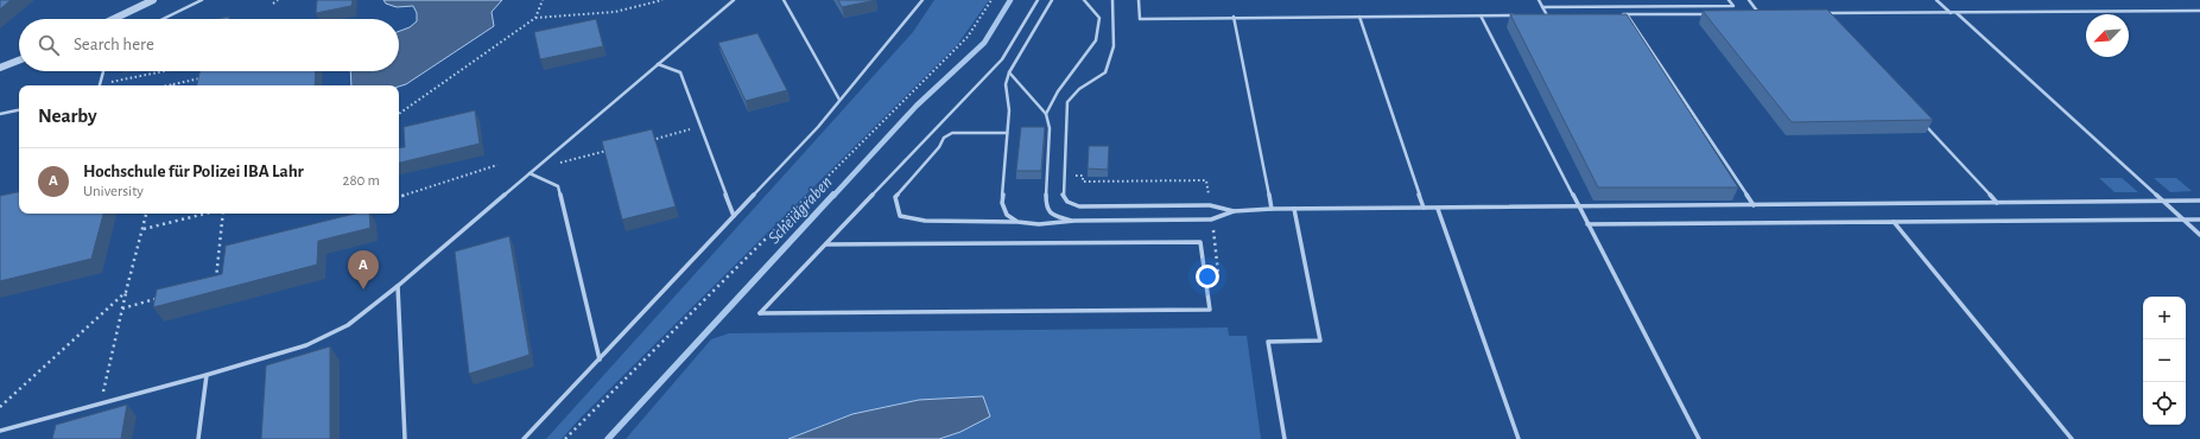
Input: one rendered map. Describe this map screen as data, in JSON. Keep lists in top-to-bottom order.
{
  "water": ["Scheidgraben"],
  "north": "bottom left",
  "page": {
    "search": "Search here",
    "heading": "Nearby",
    "list": [
      {
        "mark": "A",
        "name": "Hochschule für Polizei IBA Lahr",
        "note": "University",
        "value": "280 m"
      }
    ],
    "pins": "A",
    "map_buttons": ["+", "−"]
  }
}
